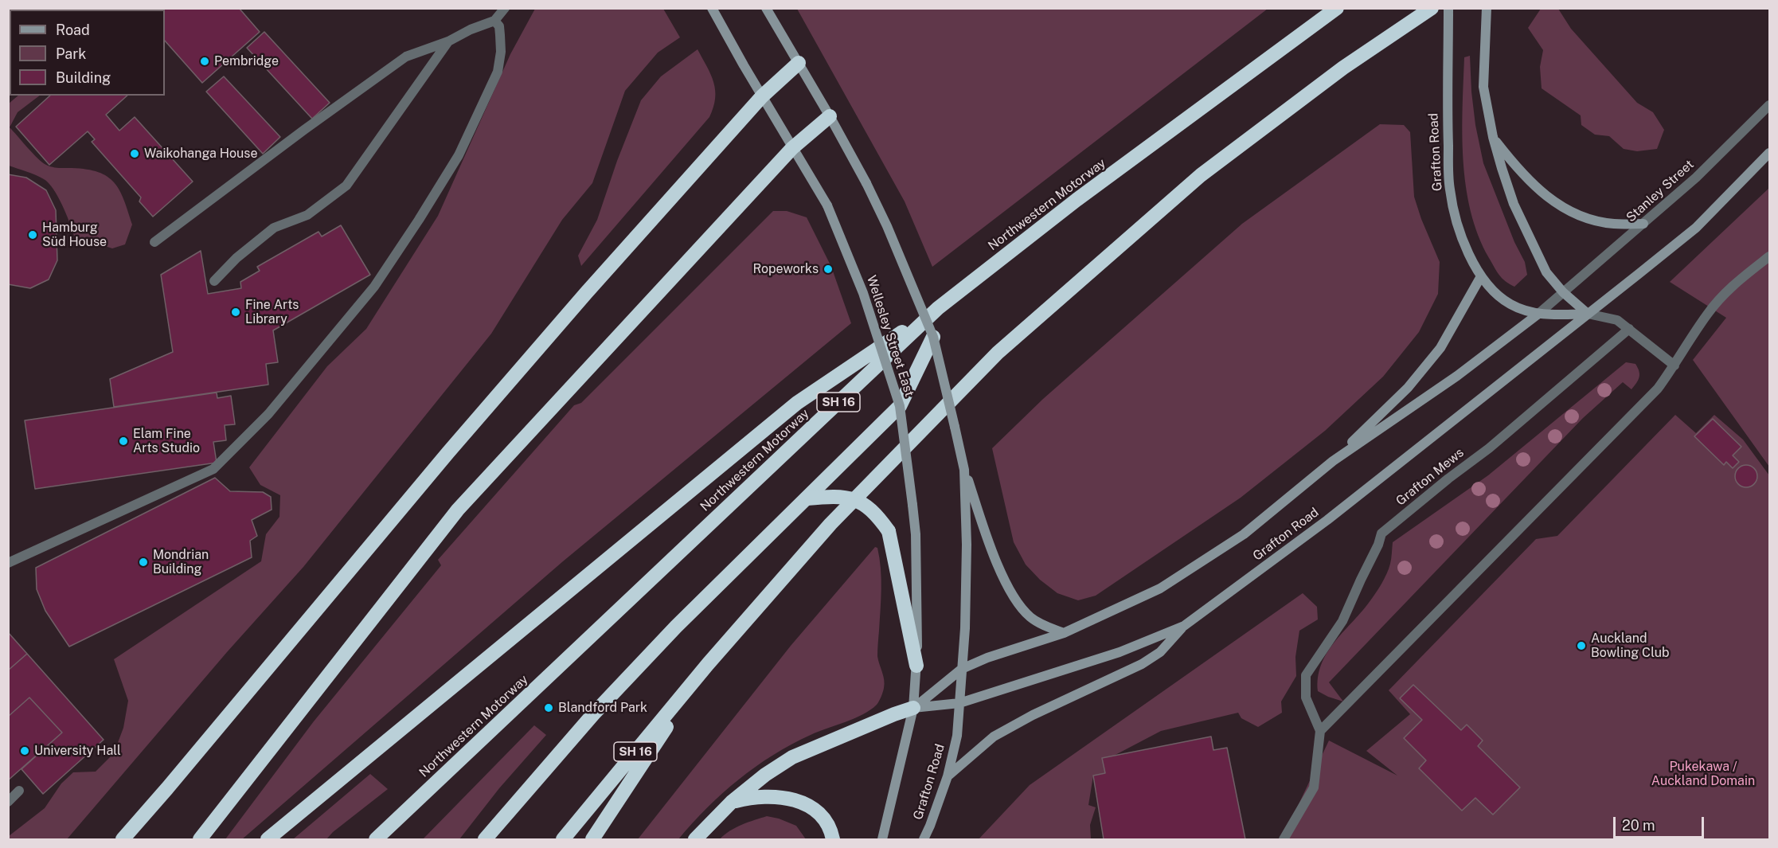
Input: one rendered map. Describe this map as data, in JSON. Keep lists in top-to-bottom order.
{
  "streets": {
    "highway": ["Northwestern Motorway", "SH 16"],
    "main road": ["Grafton Road", "Wellesley Street East"],
    "street": ["Stanley Street", "Grafton Mews"]
  },
  "crossings": [
    ["Grafton Road", "Stanley Street"],
    ["Grafton Road", "Wellesley Street East"]
  ],
  "parks": ["Pukekawa / Auckland Domain"],
  "places": [
    "Pembridge",
    "Waikohanga House",
    "Hamburg Süd House",
    "Ropeworks",
    "Fine Arts Library",
    "Elam Fine Arts Studio",
    "Mondrian Building",
    "Auckland Bowling Club",
    "Blandford Park",
    "University Hall"
  ],
  "legend": ["Road", "Park", "Building"],
  "scale_bar": "20 m"
}
